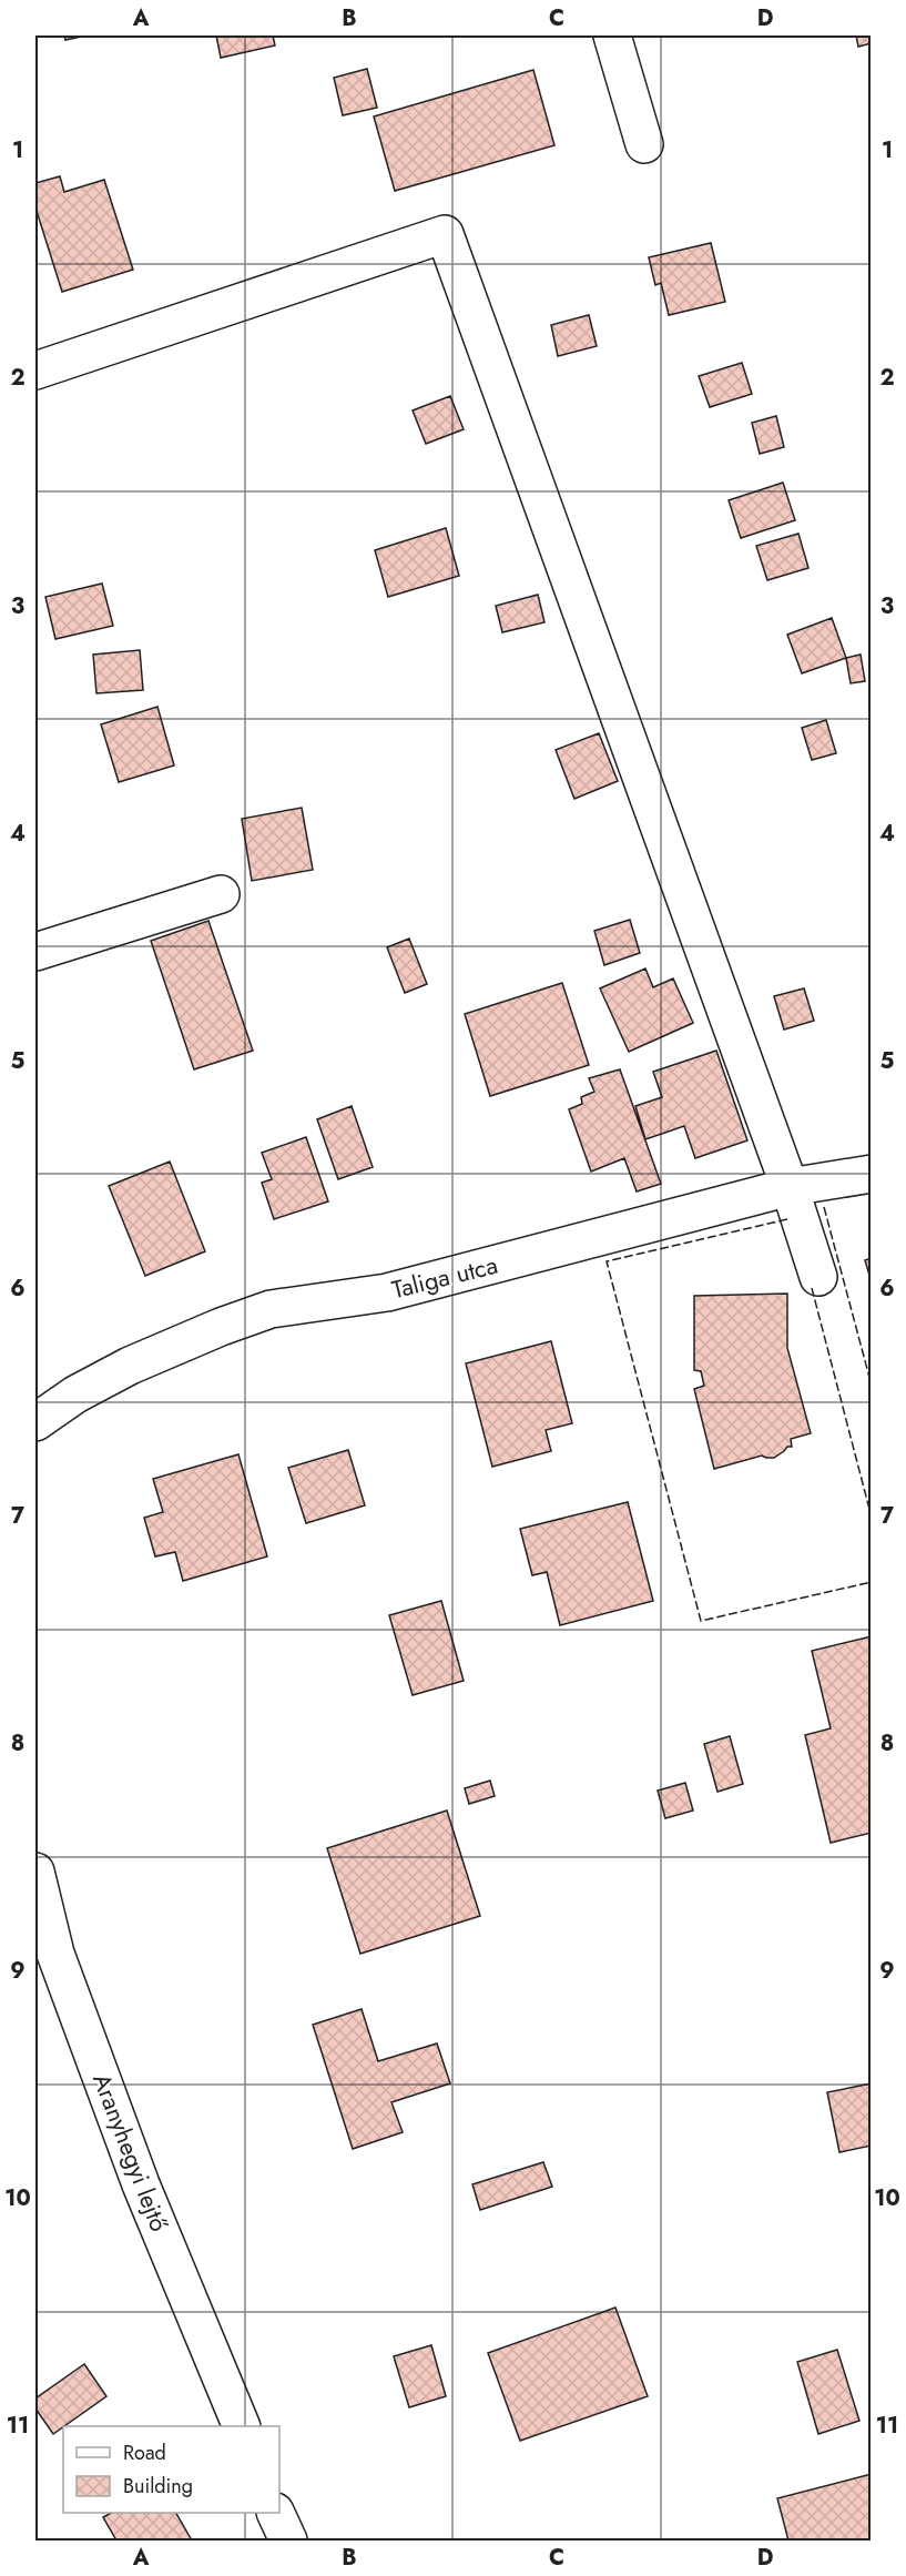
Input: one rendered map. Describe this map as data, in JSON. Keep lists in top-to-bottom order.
{
  "streets": {
    "street": ["Taliga utca", "Aranyhegyi lejtő"]
  },
  "legend": ["Road", "Building"],
  "grid": {
    "columns": [
      "A",
      "B",
      "C",
      "D"
    ],
    "rows": [
      "1",
      "2",
      "3",
      "4",
      "5",
      "6",
      "7",
      "8",
      "9",
      "10",
      "11"
    ]
  }
}
